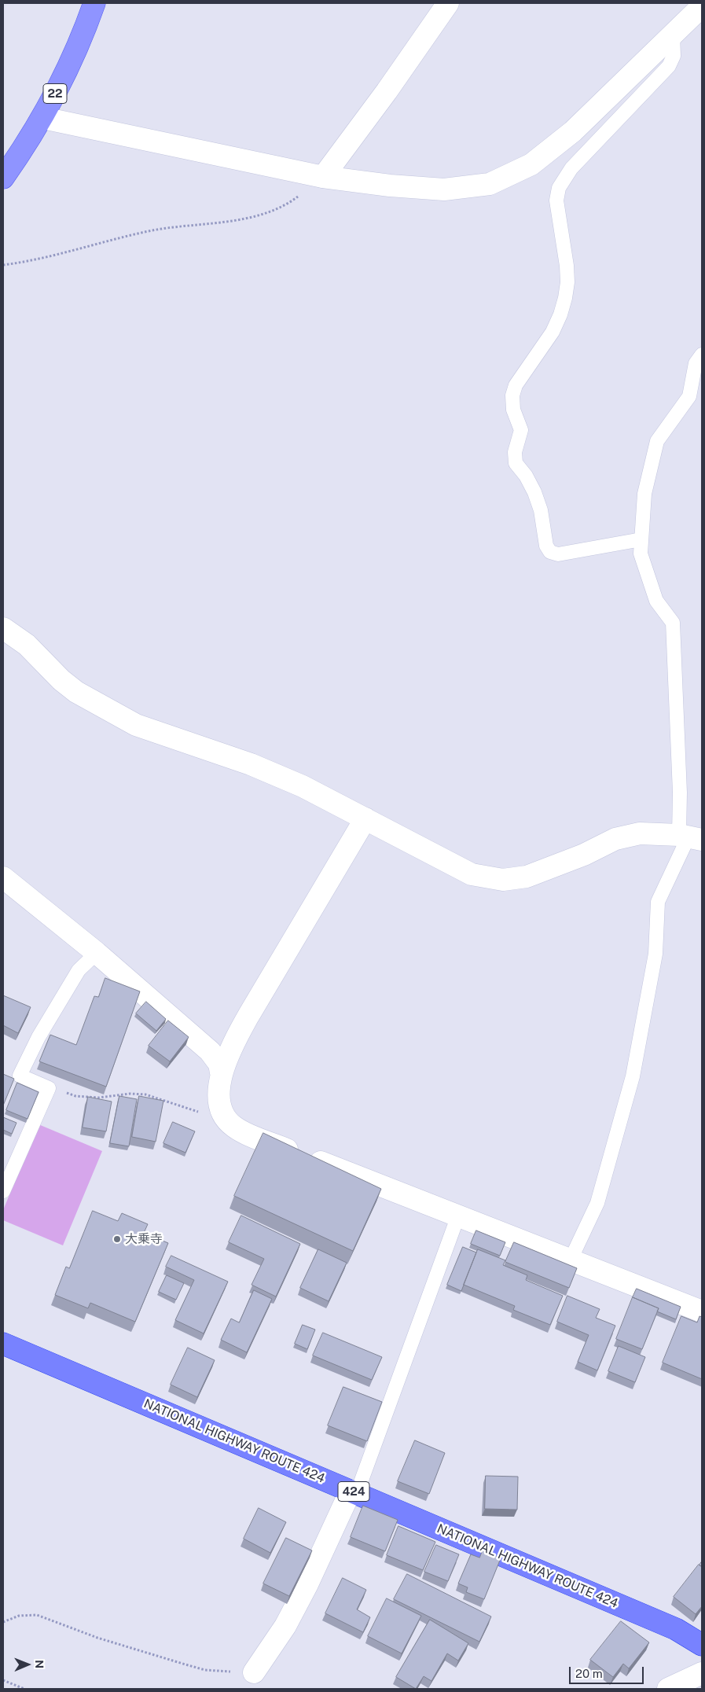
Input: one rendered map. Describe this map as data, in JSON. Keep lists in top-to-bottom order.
{
  "streets": {
    "highway": ["NATIONAL HIGHWAY ROUTE 424", "424"],
    "main road": ["22"]
  },
  "places": ["大乗寺"],
  "scale_bar": "20 m",
  "north": "right"
}
